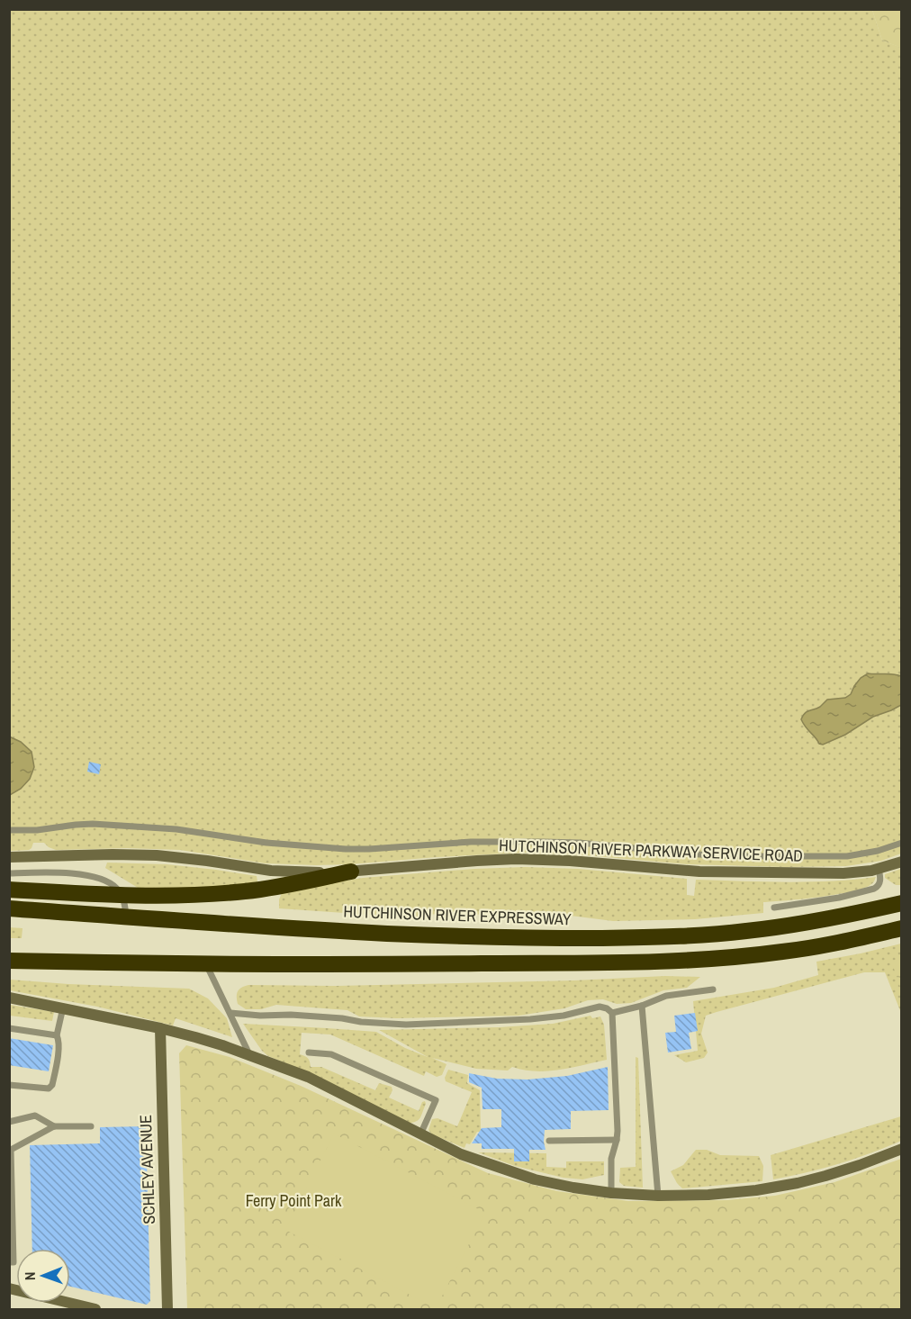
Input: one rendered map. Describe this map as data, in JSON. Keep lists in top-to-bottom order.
{
  "streets": {
    "highway": ["HUTCHINSON RIVER EXPRESSWAY"],
    "street": ["HUTCHINSON RIVER PARKWAY SERVICE ROAD", "SCHLEY AVENUE"]
  },
  "parks": ["Ferry Point Park"],
  "north": "left"
}
